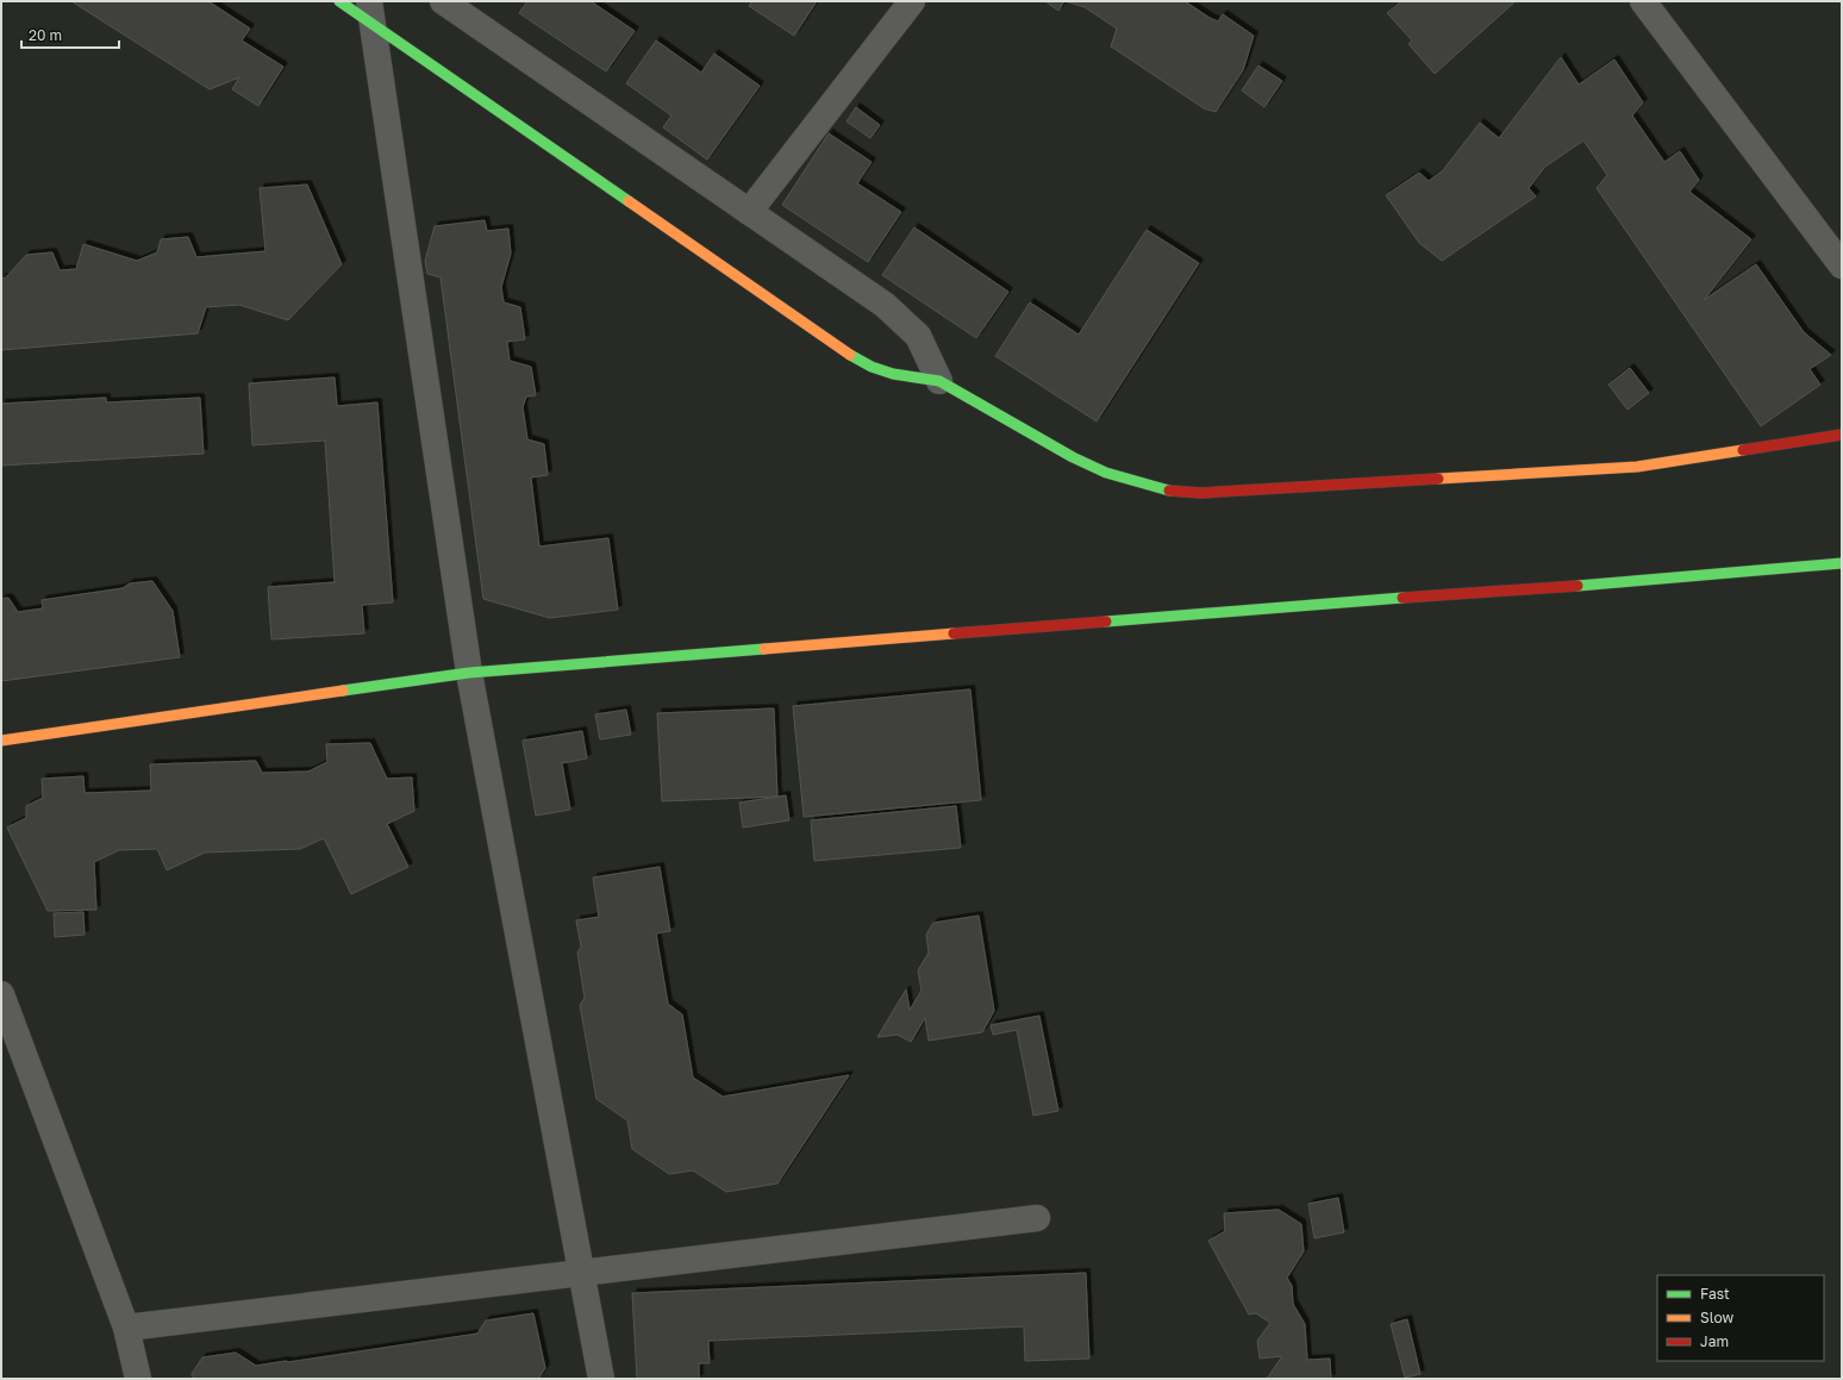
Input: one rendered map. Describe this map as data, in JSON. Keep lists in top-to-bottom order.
{
  "legend": ["Fast", "Slow", "Jam"],
  "scale_bar": "20 m"
}
